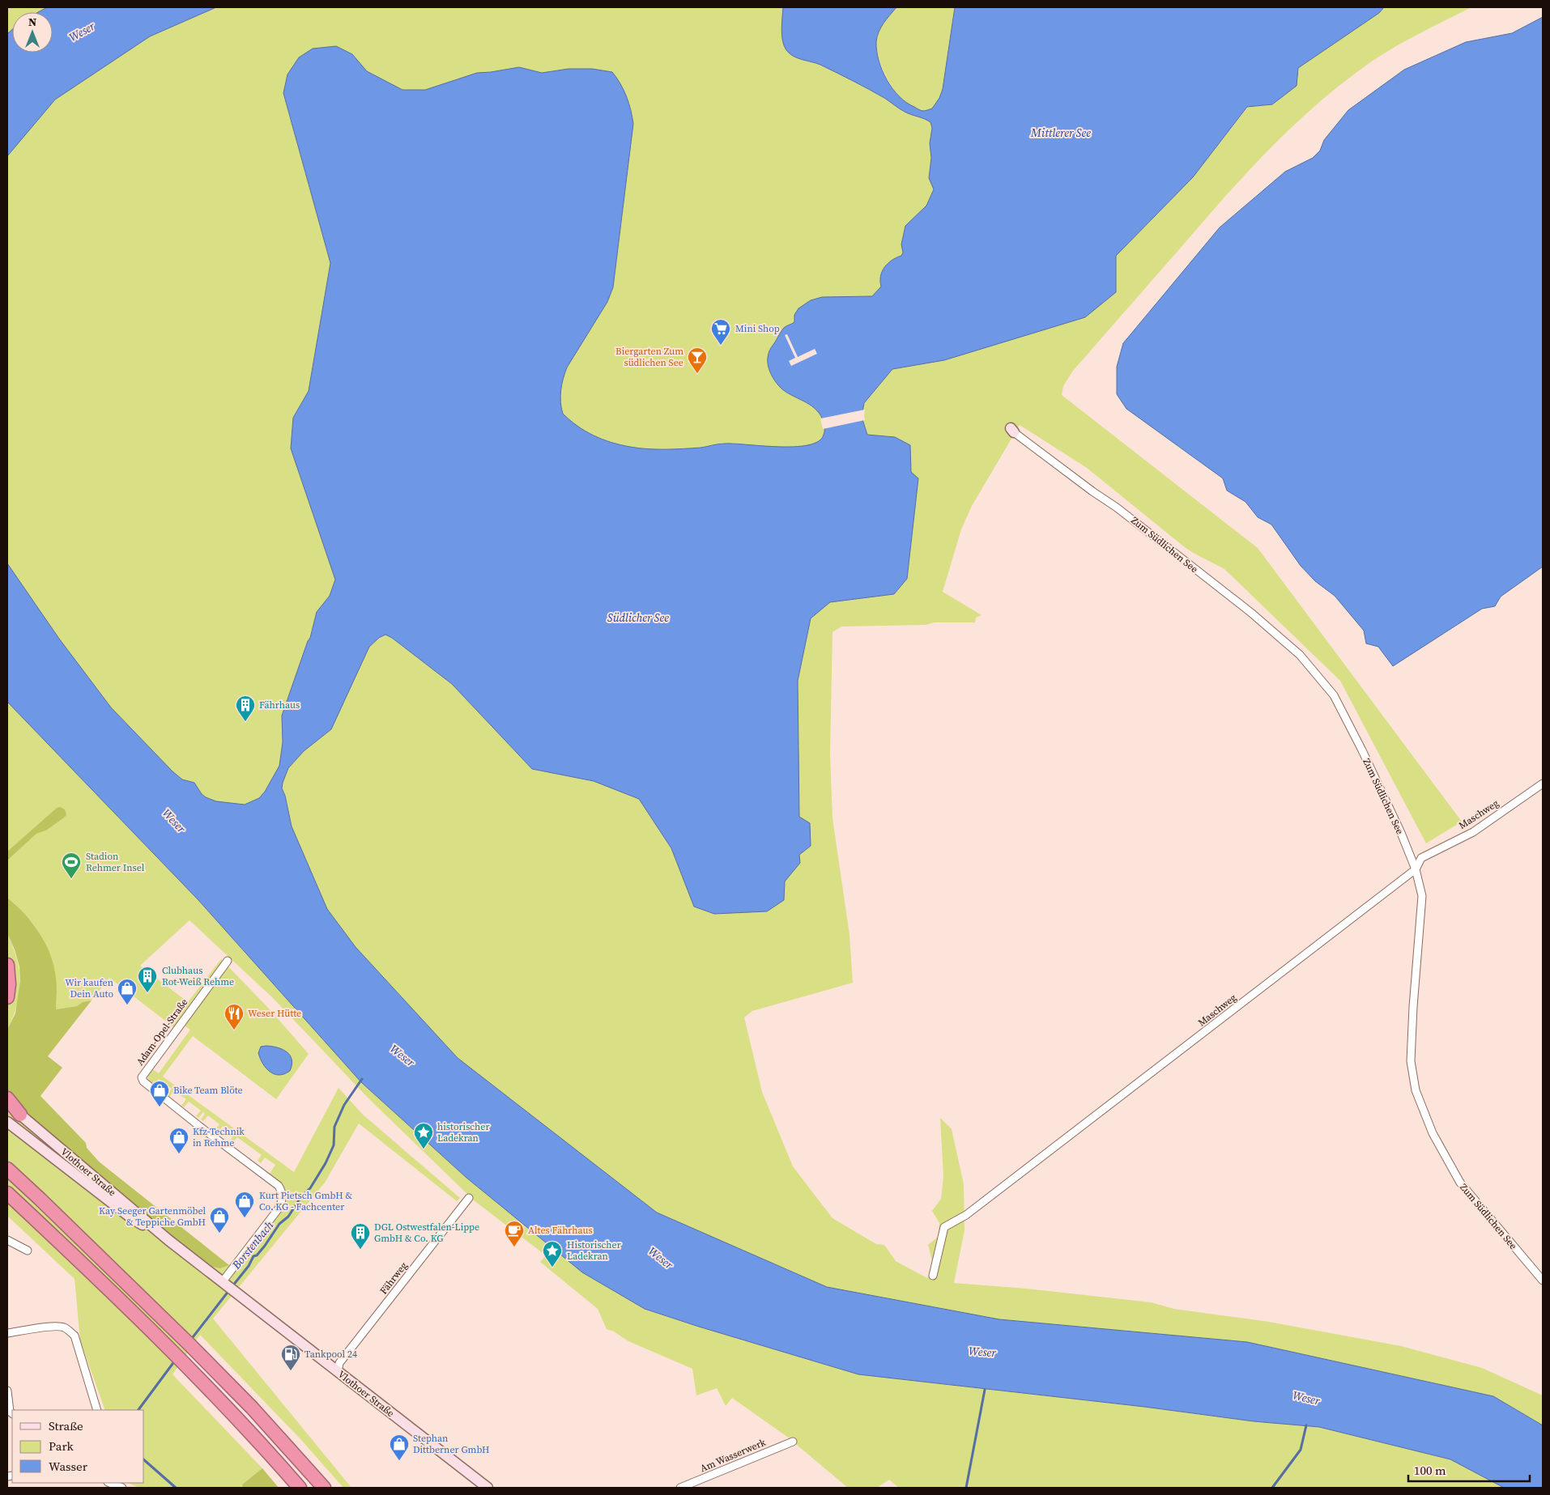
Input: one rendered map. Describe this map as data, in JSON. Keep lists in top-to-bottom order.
{
  "streets": {
    "main road": ["Vlothoer Straße"],
    "street": [
      "Zum Südlichen See",
      "Maschweg",
      "Adam-Opel-Straße",
      "Fährweg",
      "Am Wasserwerk"
    ]
  },
  "crossings": [
    ["Zum Südlichen See", "Maschweg"],
    ["Adam-Opel-Straße", "Vlothoer Straße"],
    ["Vlothoer Straße", "Fährweg"]
  ],
  "water": [
    "Weser",
    "Mittlerer See",
    "Südlicher See",
    "Borstenbach"
  ],
  "places": {
    "supermarket": ["Mini Shop"],
    "bar": ["Biergarten Zum südlichen See"],
    "building": ["Fährhaus", "Clubhaus Rot-Weiß Rehme", "DGL Ostwestfalen-Lippe GmbH & Co. KG"],
    "sports": ["Stadion Rehmer Insel"],
    "shop": [
      "Wir kaufen Dein Auto",
      "Bike Team Blöte",
      "Kfz-Technik in Rehme",
      "Kurt Pietsch GmbH & Co. KG - Fachcenter",
      "Kay Seeger Gartenmöbel & Teppiche GmbH",
      "Stephan Dittberner GmbH"
    ],
    "restaurant": ["Weser Hütte"],
    "place": ["historischer Ladekran", "Historischer Ladekran"],
    "cafe": ["Altes Fährhaus"],
    "fuel station": ["Tankpool 24"]
  },
  "legend": ["Straße", "Park", "Wasser"],
  "scale_bar": "100 m",
  "north": "top"
}
